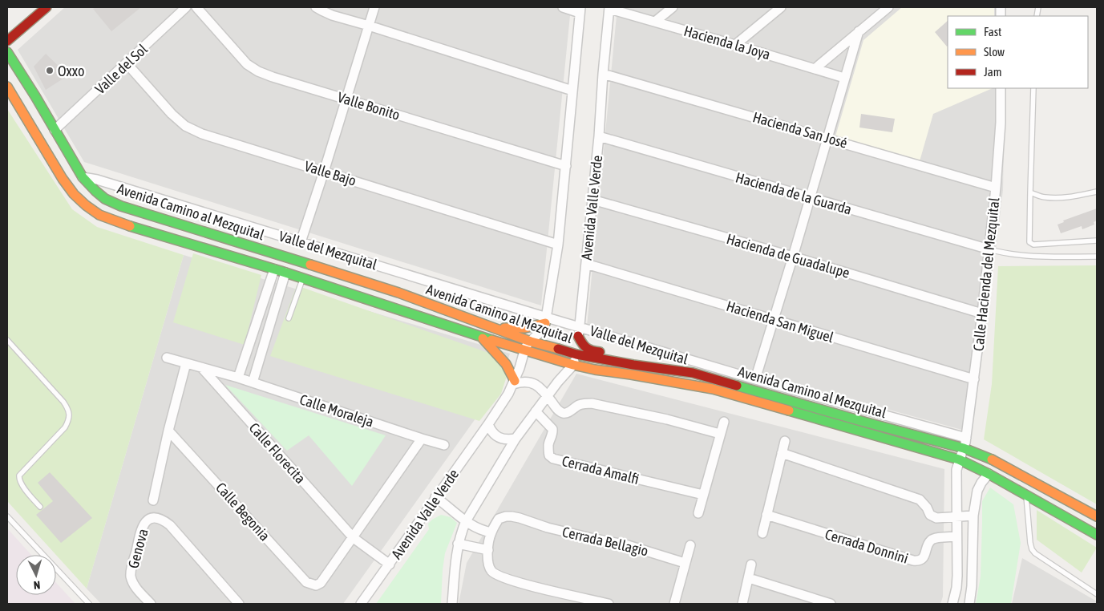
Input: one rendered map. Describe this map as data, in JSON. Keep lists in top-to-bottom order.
{
  "streets": {
    "main road": ["Avenida Camino al Mezquital"],
    "street": [
      "Hacienda la Joya",
      "Valle del Sol",
      "Valle Bonito",
      "Hacienda San José",
      "Valle Bajo",
      "Hacienda de la Guarda",
      "Avenida Valle Verde",
      "Valle del Mezquital",
      "Hacienda de Guadalupe",
      "Calle Hacienda del Mezquital",
      "Hacienda San Miguel",
      "Calle Moraleja",
      "Calle Florecita",
      "Cerrada Amalfi",
      "Calle Begonia",
      "Cerrada Bellagio",
      "Cerrada Donnini",
      "Genova"
    ]
  },
  "crossings": [
    ["Hacienda la Joya", "Avenida Valle Verde"],
    ["Valle del Sol", "Valle Bajo"],
    ["Valle del Sol", "Avenida Camino al Mezquital"],
    ["Valle Bonito", "Avenida Valle Verde"],
    ["Hacienda San José", "Avenida Valle Verde"],
    ["Hacienda San José", "Calle Hacienda del Mezquital"],
    ["Valle Bajo", "Avenida Valle Verde"],
    ["Hacienda de la Guarda", "Avenida Valle Verde"],
    ["Hacienda de la Guarda", "Calle Hacienda del Mezquital"],
    ["Avenida Valle Verde", "Avenida Camino al Mezquital"],
    ["Avenida Valle Verde", "Valle del Mezquital"],
    ["Avenida Valle Verde", "Hacienda de Guadalupe"],
    ["Avenida Valle Verde", "Hacienda San Miguel"],
    ["Avenida Valle Verde", "Calle Florecita"],
    ["Avenida Valle Verde", "Cerrada Amalfi"],
    ["Avenida Camino al Mezquital", "Valle del Mezquital"],
    ["Avenida Camino al Mezquital", "Calle Hacienda del Mezquital"],
    ["Valle del Mezquital", "Calle Hacienda del Mezquital"],
    ["Hacienda de Guadalupe", "Calle Hacienda del Mezquital"],
    ["Calle Hacienda del Mezquital", "Hacienda San Miguel"],
    ["Calle Hacienda del Mezquital", "Cerrada Donnini"],
    ["Calle Moraleja", "Calle Florecita"],
    ["Calle Florecita", "Calle Begonia"]
  ],
  "places": ["Oxxo"],
  "legend": ["Fast", "Slow", "Jam"],
  "north": "bottom"
}
